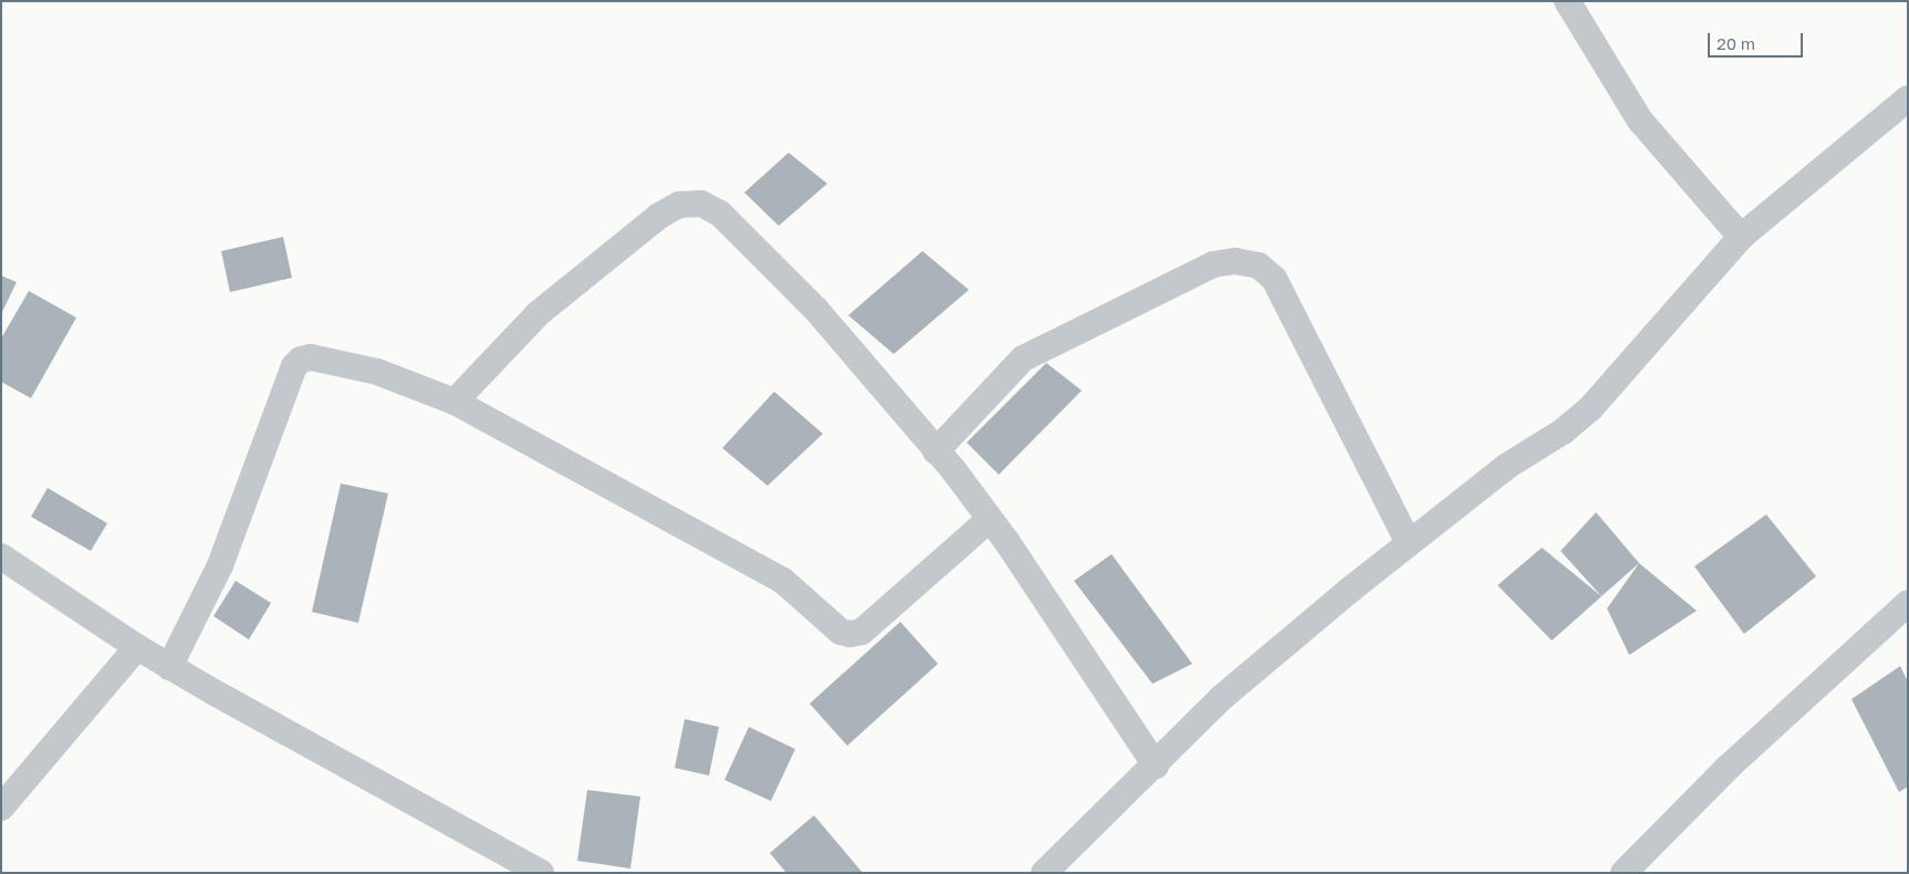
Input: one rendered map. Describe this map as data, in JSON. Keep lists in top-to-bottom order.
{
  "scale_bar": "20 m"
}
